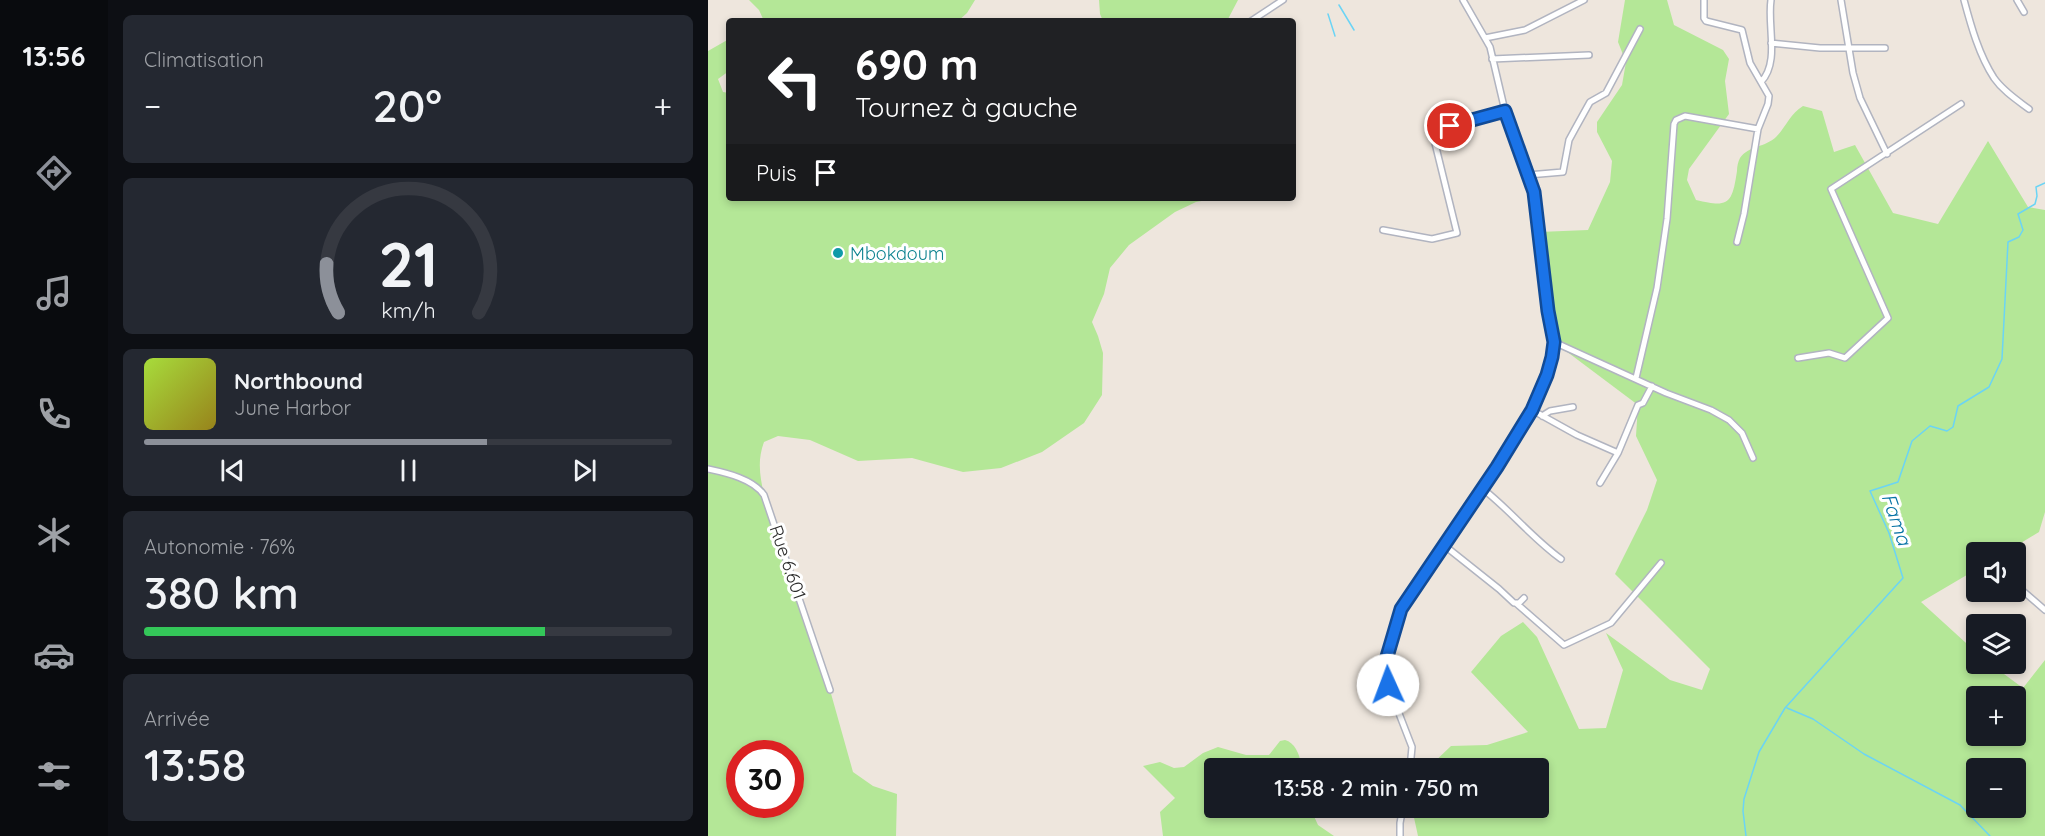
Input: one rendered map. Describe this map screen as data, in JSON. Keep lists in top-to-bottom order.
{
  "streets": {
    "street": ["Rue 6.601"]
  },
  "water": ["Fama"],
  "places": ["Mbokdoum"],
  "page": {
    "tabs": "13:56",
    "tile": [
      "Climatisation",
      ["Autonomie · 76%", "380 km"],
      ["Arrivée", "13:58"]
    ],
    "turn": ["690 m", "Tournez à gauche"],
    "heat": ["−", "20°", "+"],
    "then": "Puis",
    "song": ["Northbound", "June Harbor"],
    "map_buttons": ["+", "−"],
    "limit": "30",
    "trip": "13:58 · 2 min · 750 m",
    "gauge": ["21", "km/h"]
  }
}
